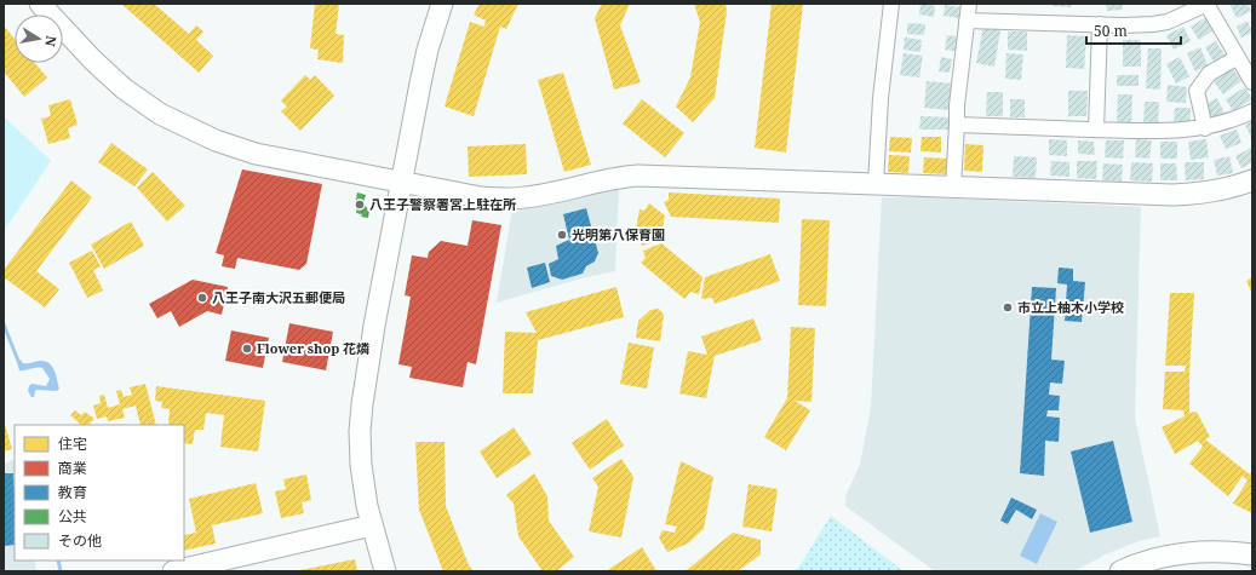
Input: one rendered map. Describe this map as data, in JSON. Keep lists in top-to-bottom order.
{
  "places": [
    "八王子警察署宮上駐在所",
    "光明第八保育園",
    "八王子南大沢五郵便局",
    "市立上柚木小学校",
    "Flower shop 花燐"
  ],
  "legend": [
    "住宅",
    "商業",
    "教育",
    "公共",
    "その他"
  ],
  "scale_bar": "50 m",
  "north": "right"
}
